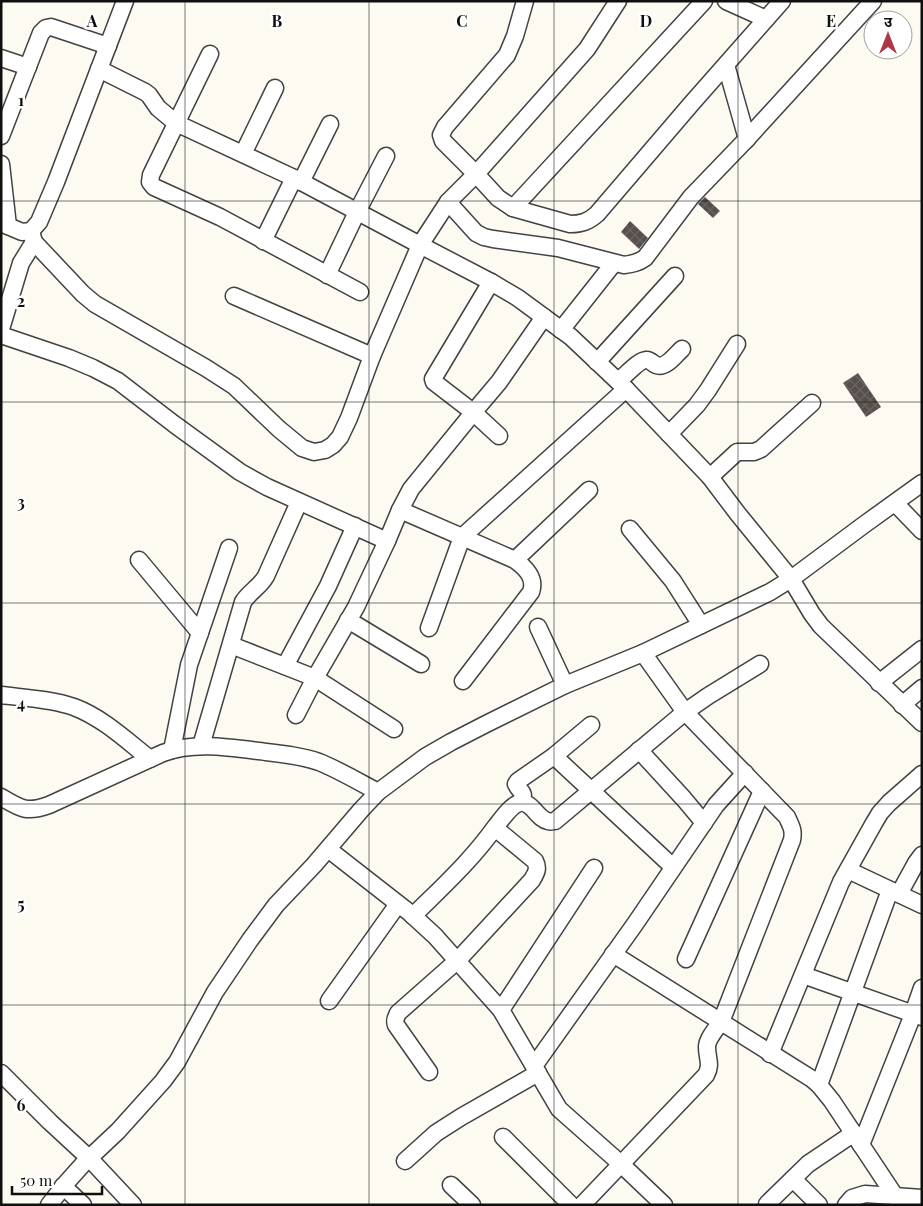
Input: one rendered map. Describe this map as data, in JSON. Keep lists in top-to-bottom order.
{
  "scale_bar": "50 m",
  "north": "top",
  "grid": {
    "columns": [
      "A",
      "B",
      "C",
      "D",
      "E"
    ],
    "rows": [
      "1",
      "2",
      "3",
      "4",
      "5",
      "6"
    ]
  }
}
